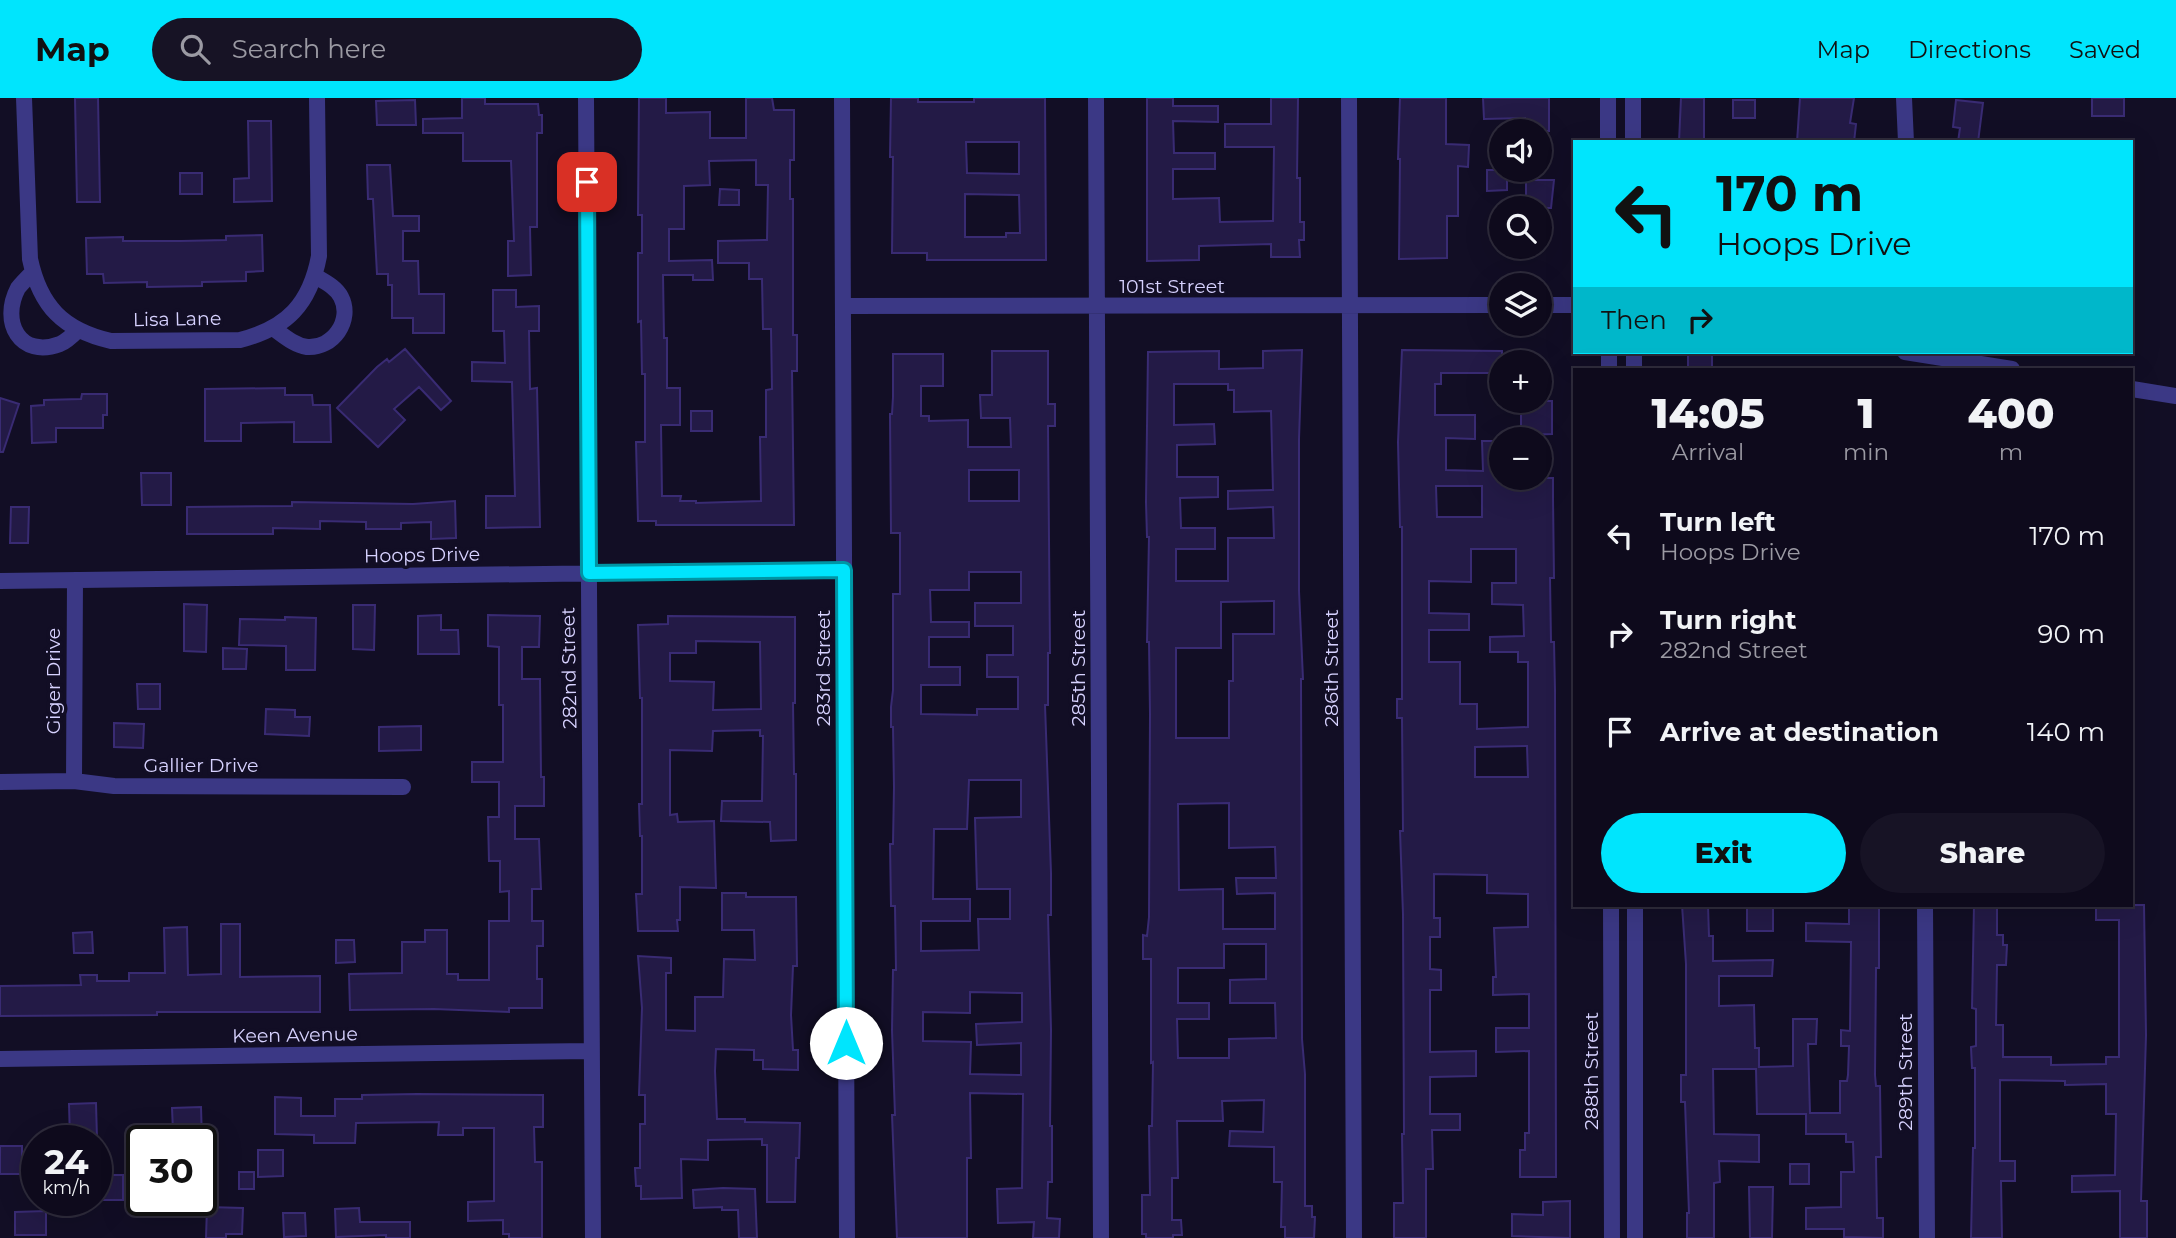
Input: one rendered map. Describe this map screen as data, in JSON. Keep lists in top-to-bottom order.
{
  "streets": {
    "street": [
      "101st Street",
      "Lisa Lane",
      "Hoops Drive",
      "282nd Street",
      "283rd Street",
      "285th Street",
      "286th Street",
      "Giger Drive",
      "Gallier Drive",
      "Keen Avenue",
      "288th Street",
      "289th Street"
    ]
  },
  "crossings": [
    ["101st Street", "283rd Street"],
    ["101st Street", "285th Street"],
    ["101st Street", "286th Street"],
    ["Hoops Drive", "282nd Street"],
    ["Hoops Drive", "283rd Street"],
    ["Hoops Drive", "Giger Drive"],
    ["282nd Street", "Keen Avenue"],
    ["Giger Drive", "Gallier Drive"]
  ],
  "page": {
    "header": "Map",
    "search": "Search here",
    "nav": ["Map", "Directions", "Saved"],
    "map_buttons": ["+", "−"],
    "turn": ["170 m", "Hoops Drive"],
    "then": "Then",
    "eta": [
      "14:05",
      "Arrival",
      "1",
      "min",
      "400",
      "m"
    ],
    "list": [
      {
        "name": "Turn left",
        "note": "Hoops Drive",
        "value": "170 m"
      },
      {
        "name": "Turn right",
        "note": "282nd Street",
        "value": "90 m"
      },
      {
        "name": "Arrive at destination",
        "value": "140 m"
      }
    ],
    "buttons": ["Exit", "Share"],
    "speed": "24 km/h",
    "limit": "30"
  }
}
